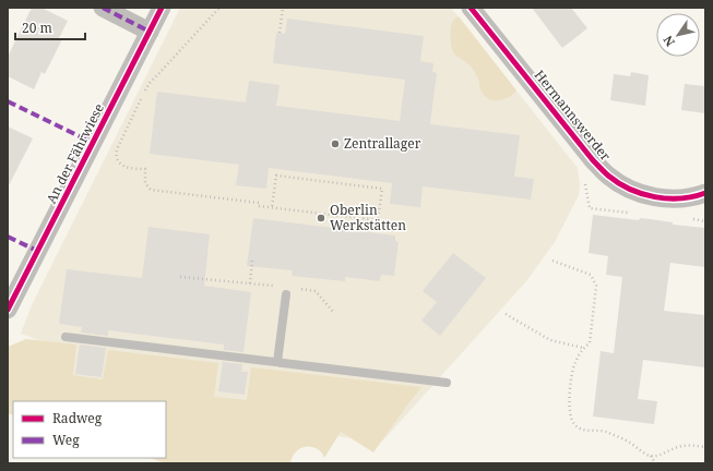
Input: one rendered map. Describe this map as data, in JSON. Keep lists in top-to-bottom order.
{
  "streets": {
    "street": ["Hermannswerder", "An der Fährwiese"]
  },
  "places": ["Zentrallager", "Oberlin Werkstätten"],
  "legend": ["Radweg", "Weg"],
  "scale_bar": "20 m",
  "north": "bottom left"
}
